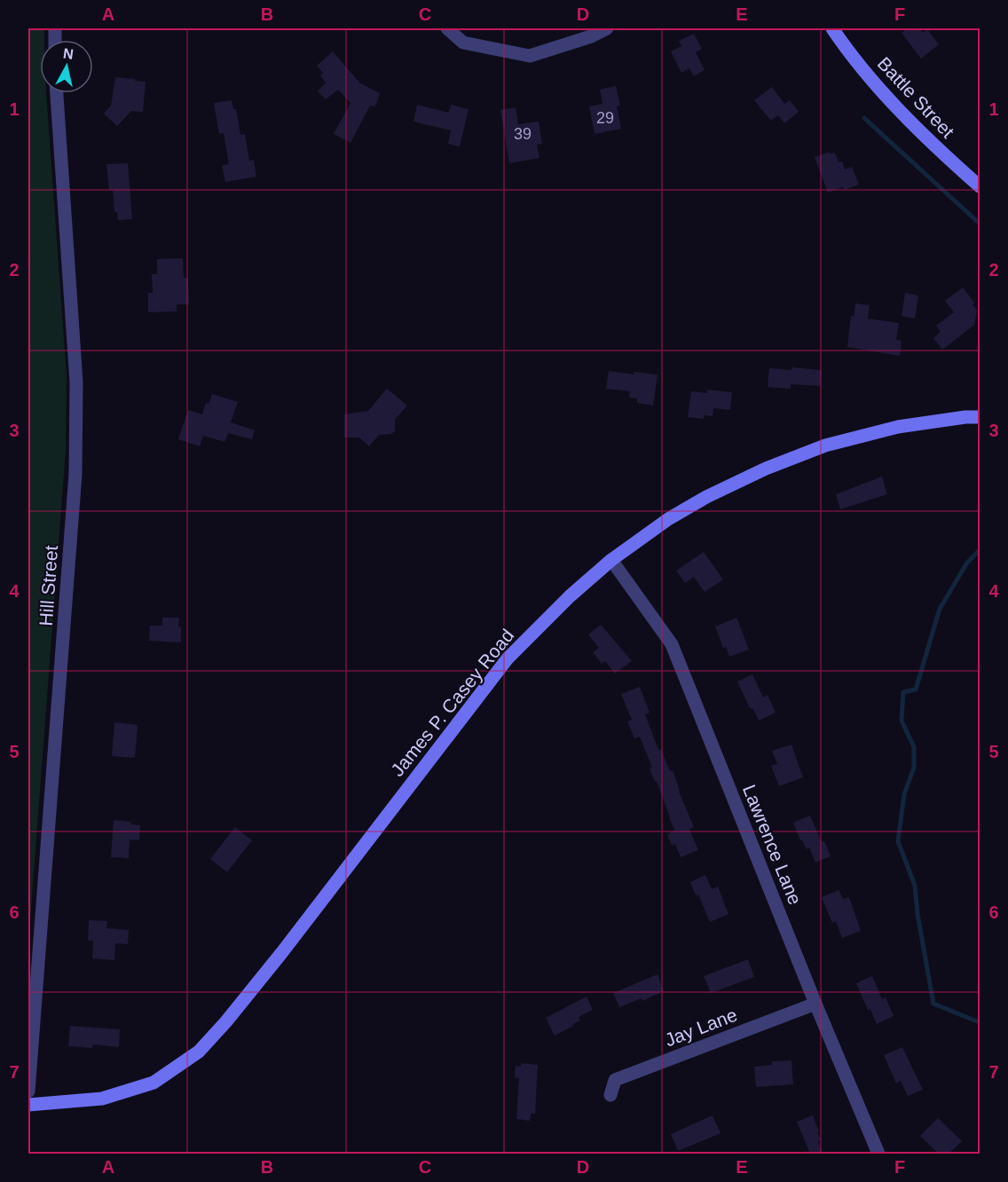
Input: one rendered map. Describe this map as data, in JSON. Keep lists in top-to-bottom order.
{
  "streets": {
    "main road": ["Battle Street", "James P. Casey Road"],
    "street": ["Hill Street", "Lawrence Lane", "Jay Lane"]
  },
  "crossings": [
    ["James P. Casey Road", "Lawrence Lane"],
    ["Lawrence Lane", "Jay Lane"]
  ],
  "house_numbers": ["29", "39"],
  "north": "top",
  "grid": {
    "columns": [
      "A",
      "B",
      "C",
      "D",
      "E",
      "F"
    ],
    "rows": [
      "1",
      "2",
      "3",
      "4",
      "5",
      "6",
      "7"
    ]
  }
}
